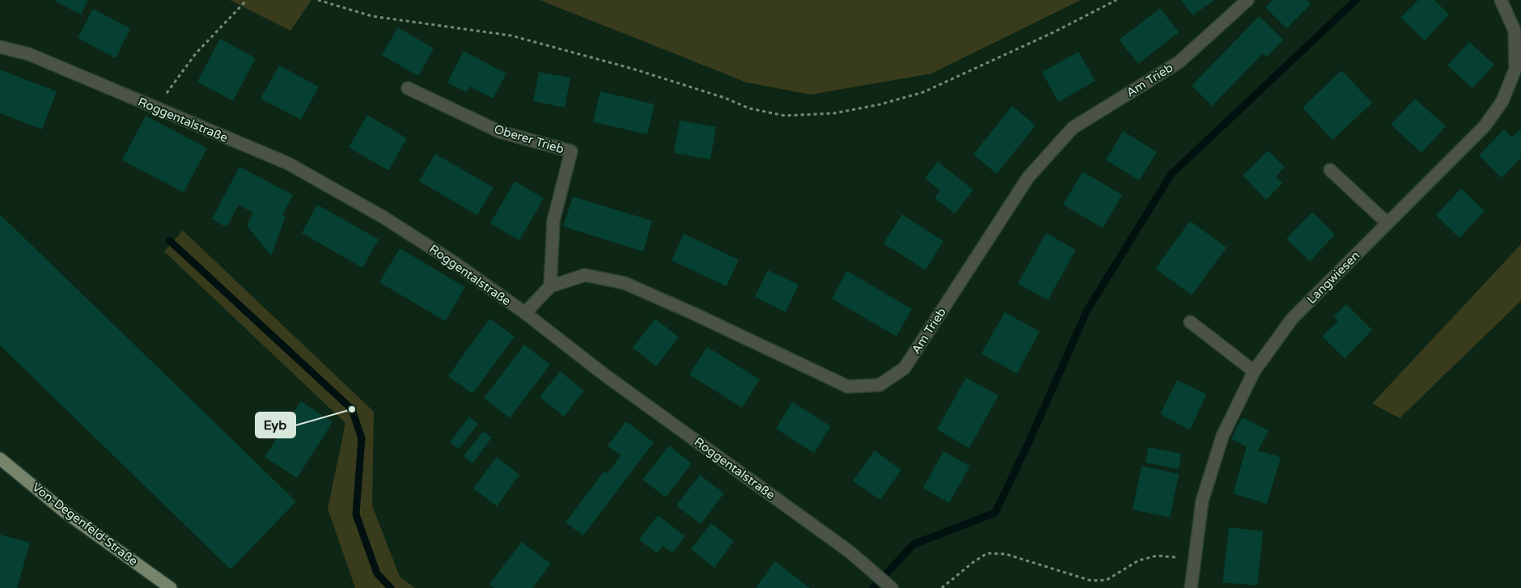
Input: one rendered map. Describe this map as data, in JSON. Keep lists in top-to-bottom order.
{
  "streets": {
    "main road": ["Von-Degenfeld-Straße"],
    "street": [
      "Am Trieb",
      "Roggentalstraße",
      "Oberer Trieb",
      "Langwiesen"
    ]
  },
  "crossings": [
    ["Am Trieb", "Roggentalstraße"],
    ["Am Trieb", "Oberer Trieb"]
  ],
  "places": ["Eyb"]
}
